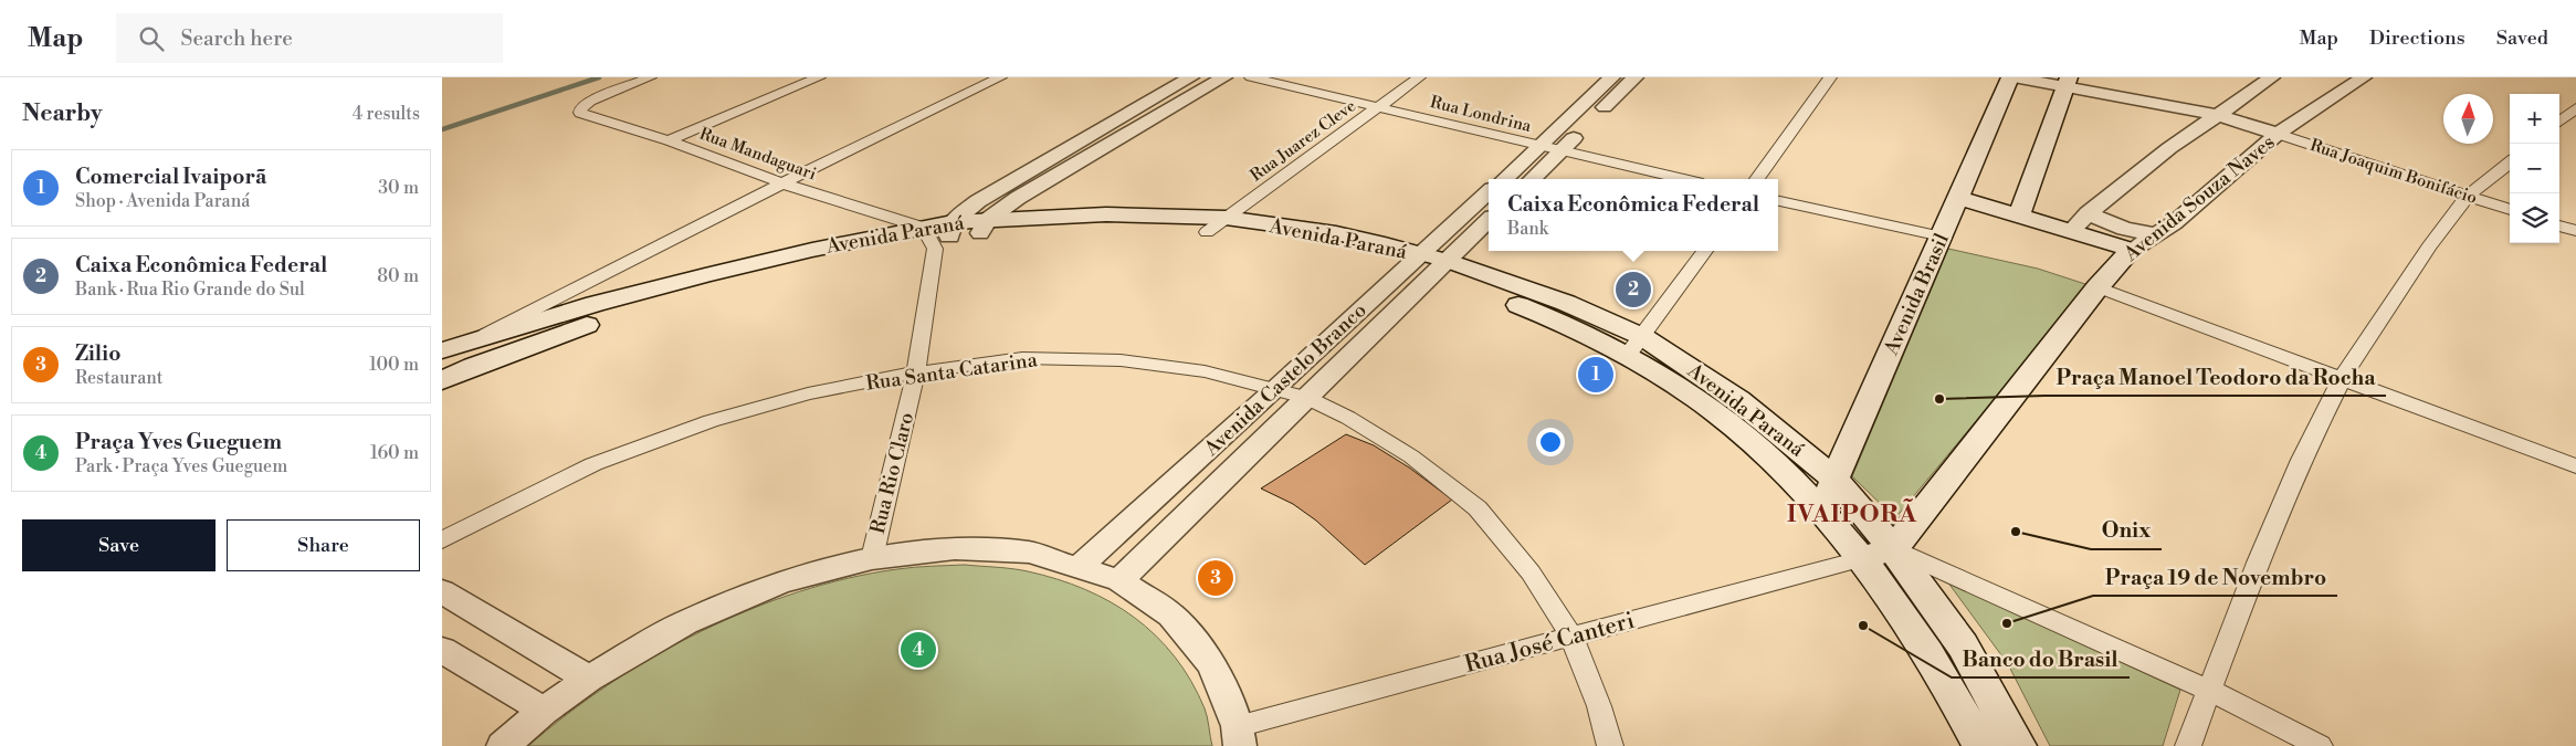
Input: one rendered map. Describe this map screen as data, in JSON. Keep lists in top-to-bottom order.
{
  "streets": {
    "main road": ["Avenida Souza Naves", "Avenida Paraná", "Avenida Brasil"],
    "street": [
      "Rua Londrina",
      "Rua Juarez Cleve",
      "Rua Mandaguari",
      "Rua Joaquim Bonifácio",
      "Rua Santa Catarina",
      "Avenida Castelo Branco",
      "Rua Rio Claro",
      "Rua José Canteri"
    ]
  },
  "crossings": [
    ["Rua Londrina", "Rua Juarez Cleve"],
    ["Rua Juarez Cleve", "Avenida Paraná"],
    ["Rua Mandaguari", "Avenida Paraná"],
    ["Rua Mandaguari", "Rua Rio Claro"],
    ["Rua Joaquim Bonifácio", "Avenida Souza Naves"],
    ["Rua Joaquim Bonifácio", "Avenida Brasil"],
    ["Avenida Souza Naves", "Avenida Paraná"],
    ["Avenida Paraná", "Avenida Brasil"],
    ["Avenida Paraná", "Avenida Castelo Branco"],
    ["Avenida Paraná", "Rua Rio Claro"],
    ["Avenida Paraná", "Rua José Canteri"],
    ["Rua Santa Catarina", "Avenida Castelo Branco"],
    ["Rua Santa Catarina", "Rua Rio Claro"],
    ["Rua Santa Catarina", "Rua José Canteri"]
  ],
  "districts": ["IVAIPORÃ"],
  "places": [
    "Praça Manoel Teodoro da Rocha",
    "Onix",
    "Praça 19 de Novembro",
    "Banco do Brasil"
  ],
  "north": "top",
  "page": {
    "header": "Map",
    "search": "Search here",
    "nav": ["Map", "Directions", "Saved"],
    "heading": ["Nearby", "4 results"],
    "map_buttons": ["+", "−"],
    "list": [
      {
        "mark": "1",
        "name": "Comercial Ivaiporã",
        "note": "Shop · Avenida Paraná",
        "value": "30 m"
      },
      {
        "mark": "2",
        "name": "Caixa Econômica Federal",
        "note": "Bank · Rua Rio Grande do Sul",
        "value": "80 m"
      },
      {
        "mark": "3",
        "name": "Zilio",
        "note": "Restaurant",
        "value": "100 m"
      },
      {
        "mark": "4",
        "name": "Praça Yves Gueguem",
        "note": "Park · Praça Yves Gueguem",
        "value": "160 m"
      }
    ],
    "popup": ["Caixa Econômica Federal", "Bank"],
    "pins": [
      "2",
      "1",
      "3",
      "4"
    ],
    "buttons": ["Save", "Share"]
  }
}
